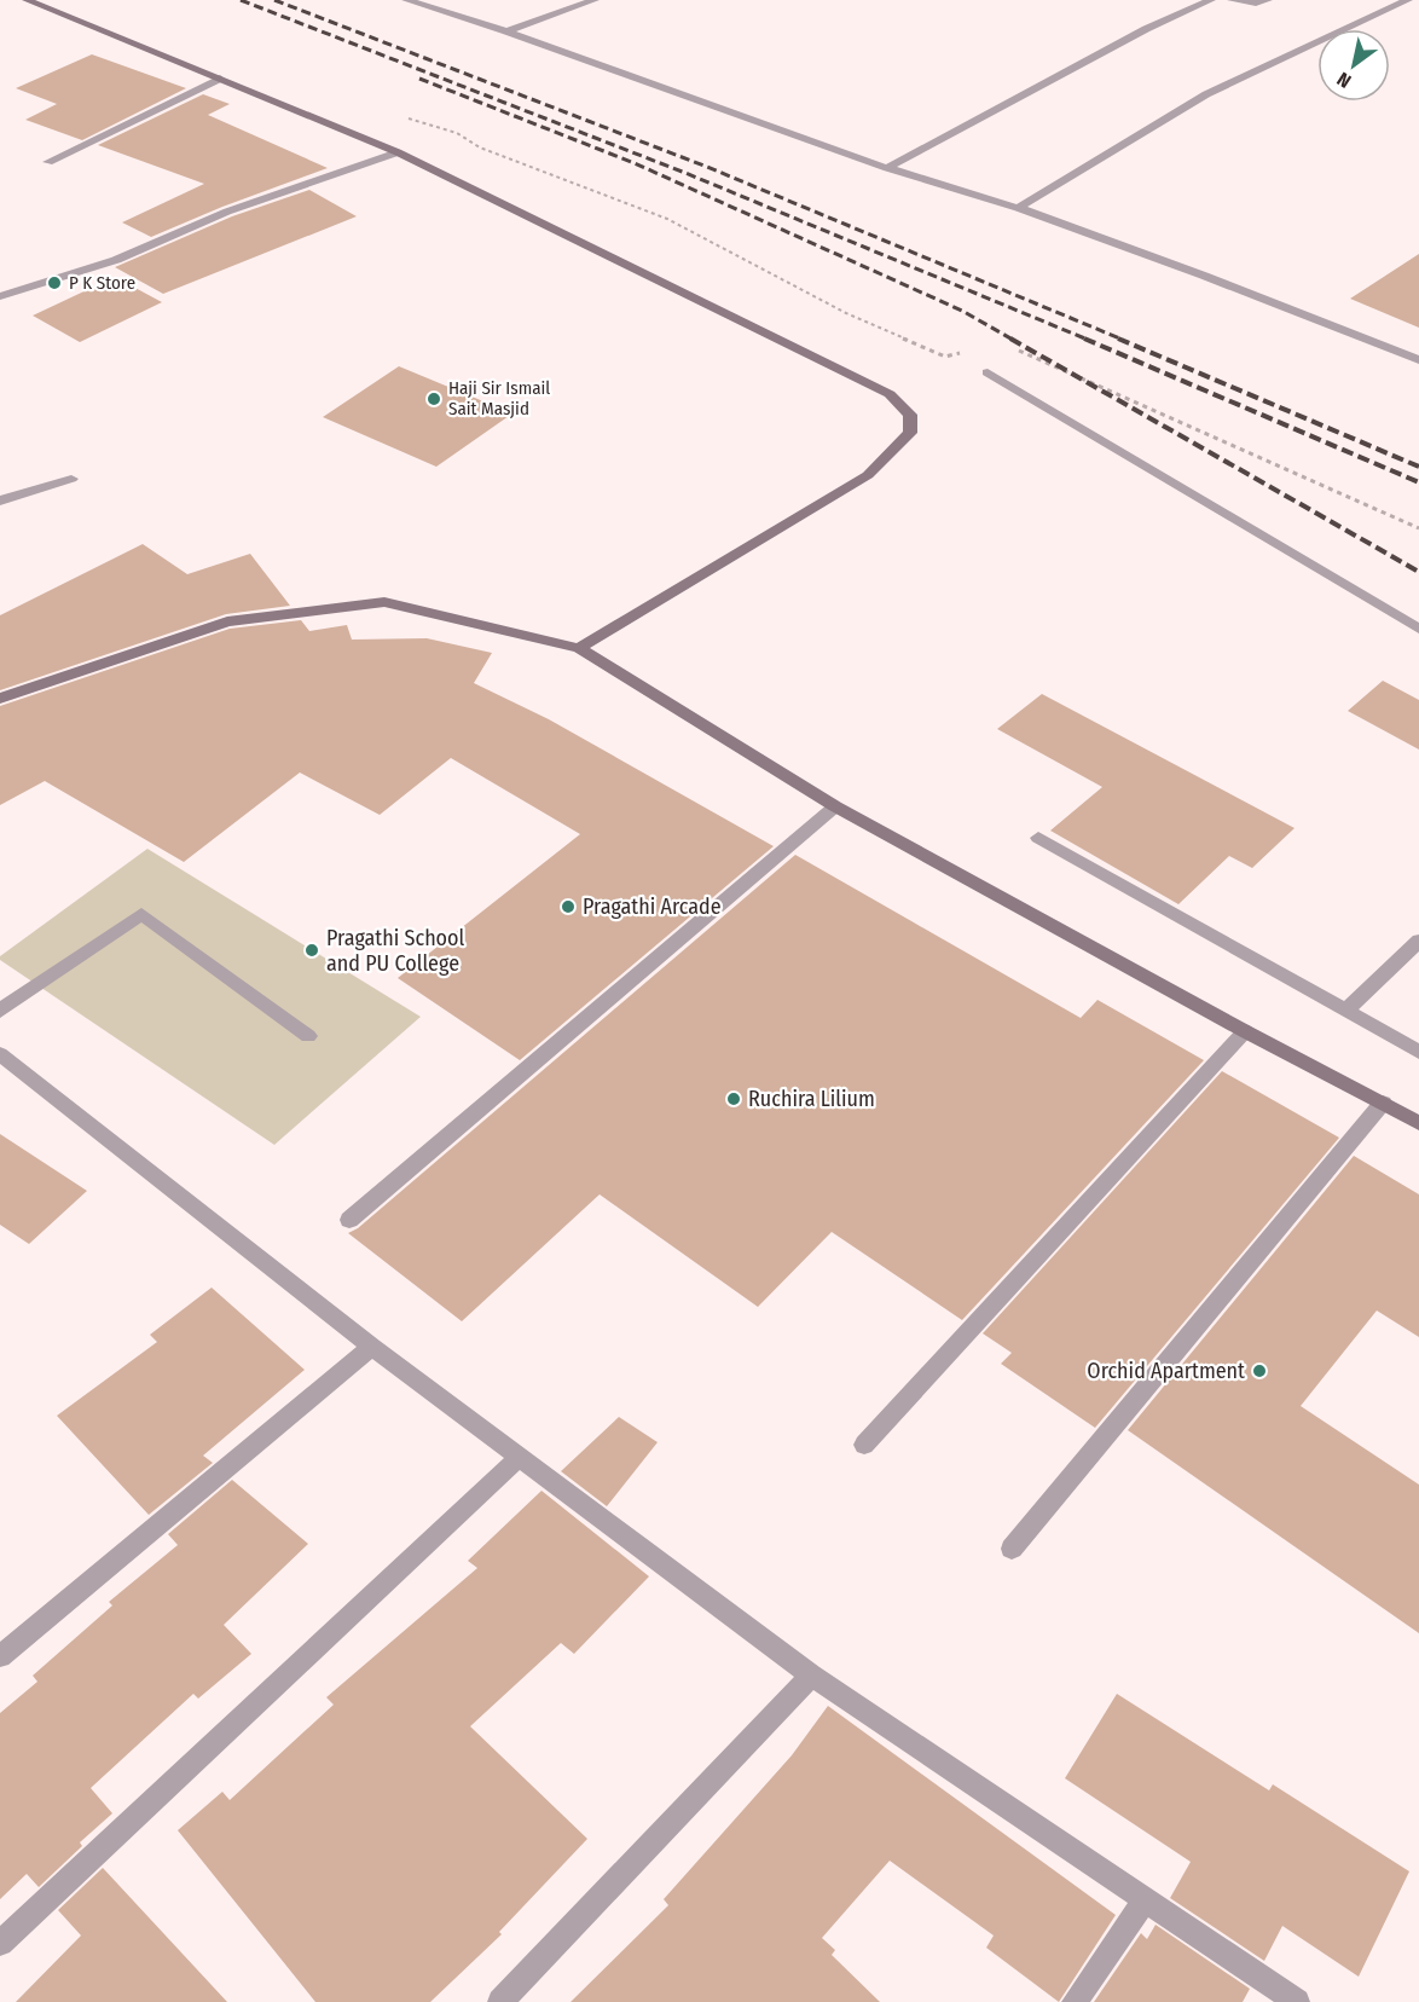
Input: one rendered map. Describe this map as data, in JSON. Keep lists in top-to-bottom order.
{
  "places": [
    "P K Store",
    "Haji Sir Ismail Sait Masjid",
    "Pragathi Arcade",
    "Pragathi School and PU College",
    "Ruchira Lilium",
    "Orchid Apartment"
  ],
  "north": "bottom left"
}
